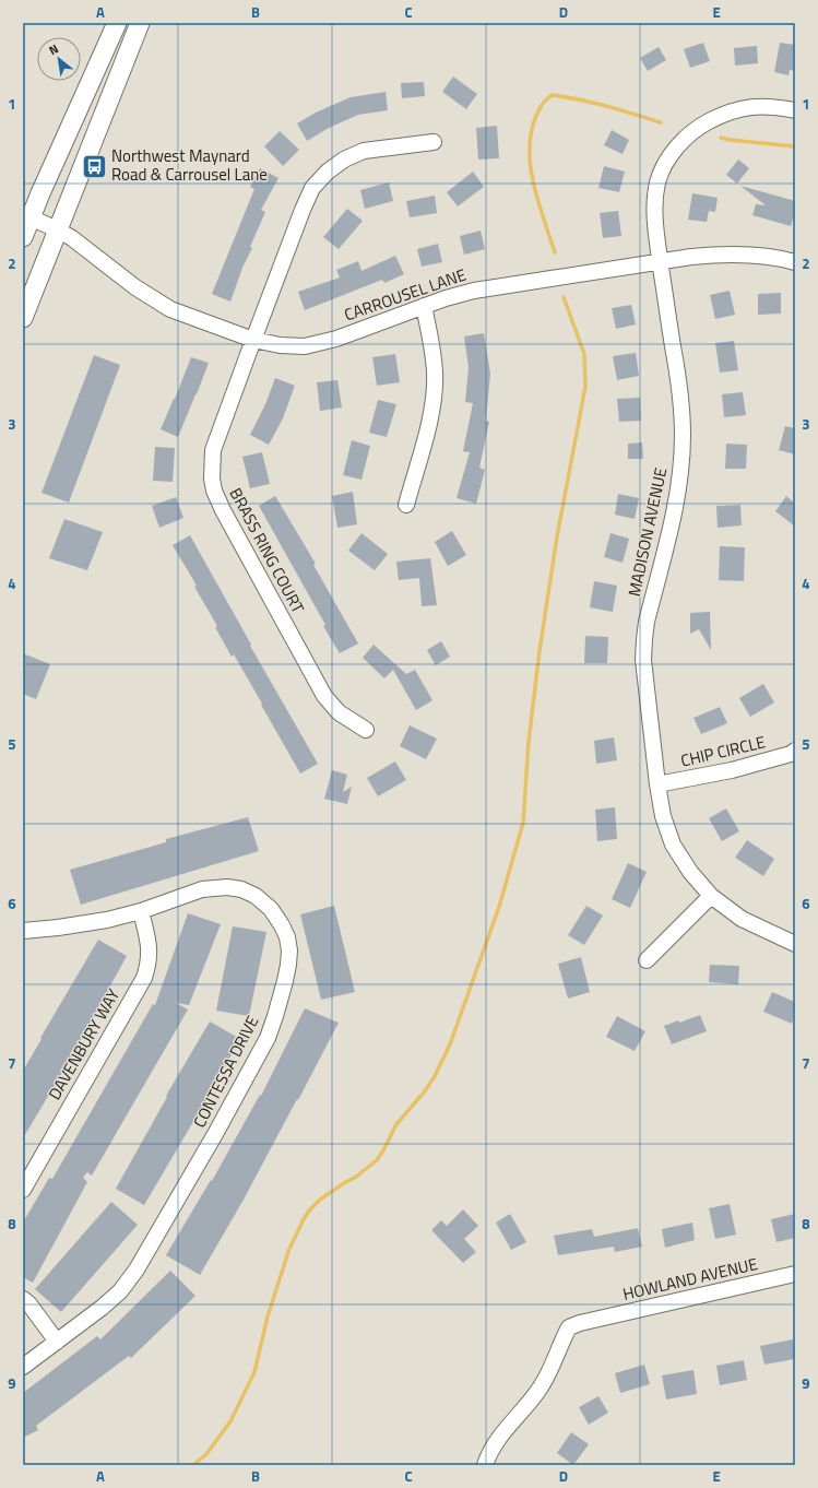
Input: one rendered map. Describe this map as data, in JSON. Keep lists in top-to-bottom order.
{
  "streets": {
    "street": [
      "CARROUSEL LANE",
      "MADISON AVENUE",
      "BRASS RING COURT",
      "CHIP CIRCLE",
      "DAVENBURY WAY",
      "CONTESSA DRIVE",
      "HOWLAND AVENUE"
    ]
  },
  "crossings": [
    ["CARROUSEL LANE", "MADISON AVENUE"],
    ["CARROUSEL LANE", "BRASS RING COURT"],
    ["MADISON AVENUE", "CHIP CIRCLE"],
    ["DAVENBURY WAY", "CONTESSA DRIVE"]
  ],
  "places": {
    "bus stop": ["Northwest Maynard Road & Carrousel Lane"]
  },
  "north": "top left",
  "grid": {
    "columns": [
      "A",
      "B",
      "C",
      "D",
      "E"
    ],
    "rows": [
      "1",
      "2",
      "3",
      "4",
      "5",
      "6",
      "7",
      "8",
      "9"
    ]
  }
}
